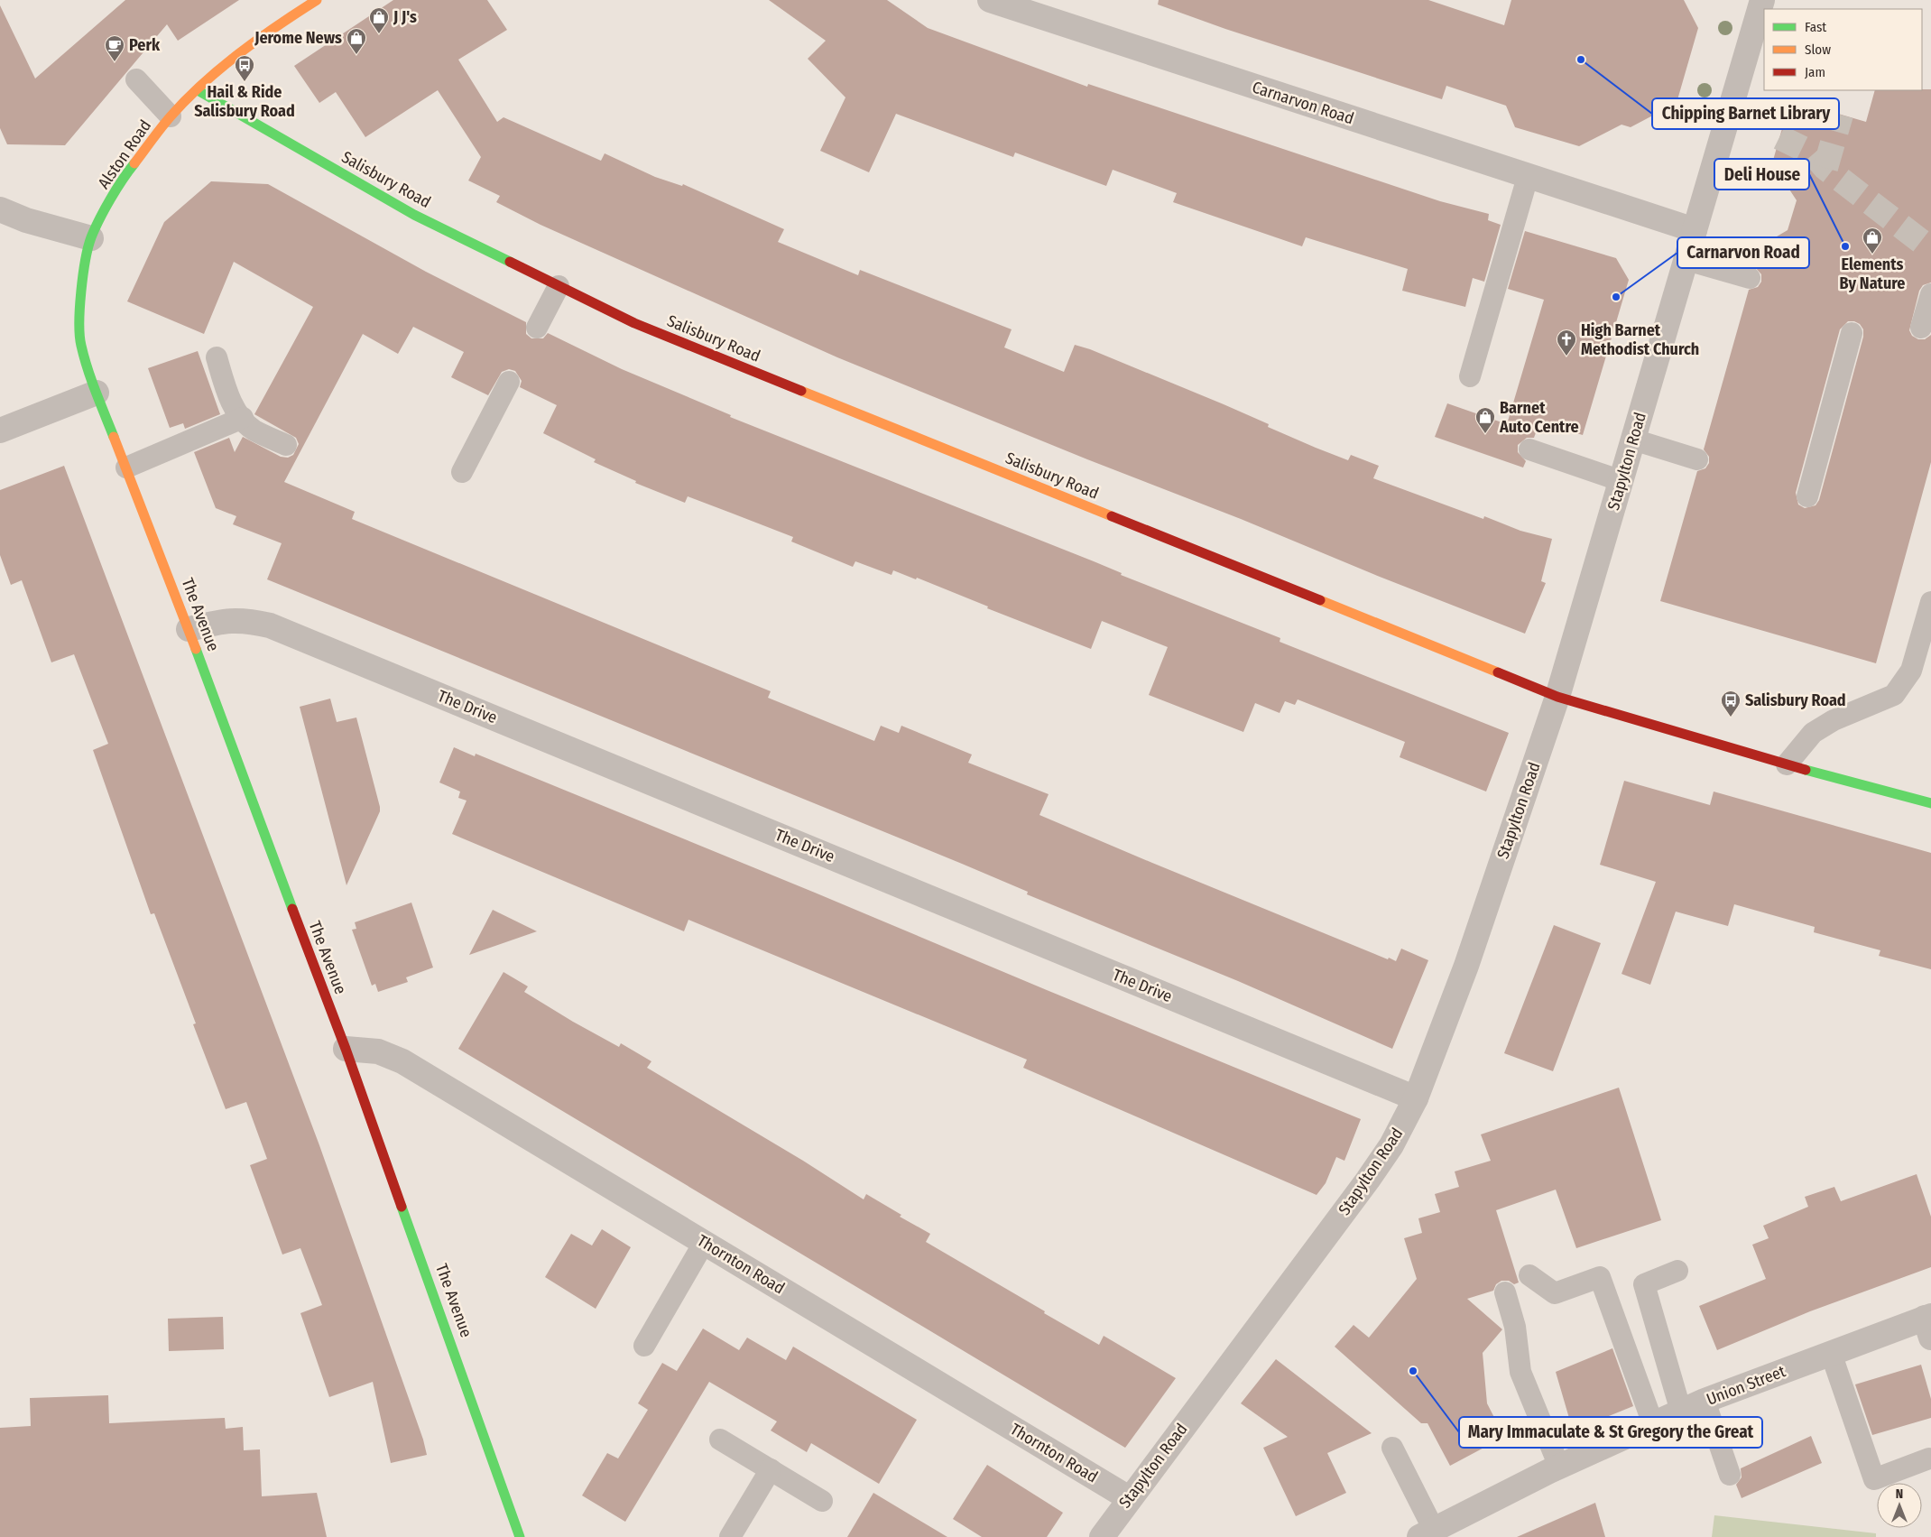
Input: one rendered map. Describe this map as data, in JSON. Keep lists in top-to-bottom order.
{
  "streets": {
    "street": [
      "Carnarvon Road",
      "Alston Road",
      "Salisbury Road",
      "Stapylton Road",
      "The Avenue",
      "The Drive",
      "Thornton Road",
      "Union Street"
    ]
  },
  "crossings": [
    ["Carnarvon Road", "Stapylton Road"],
    ["Alston Road", "Salisbury Road"],
    ["Alston Road", "The Avenue"],
    ["Salisbury Road", "Stapylton Road"],
    ["Stapylton Road", "The Drive"],
    ["Stapylton Road", "Thornton Road"],
    ["The Avenue", "The Drive"],
    ["The Avenue", "Thornton Road"]
  ],
  "places": {
    "shop": [
      "J J's",
      "Jerome News",
      "Elements By Nature",
      "Barnet Auto Centre"
    ],
    "other": [
      "Chipping Barnet Library",
      "Deli House",
      "Carnarvon Road",
      "Mary Immaculate & St Gregory the Great"
    ],
    "cafe": ["Perk"],
    "bus stop": ["Hail & Ride Salisbury Road", "Salisbury Road"],
    "church": ["High Barnet Methodist Church"]
  },
  "legend": ["Fast", "Slow", "Jam"],
  "north": "top"
}
